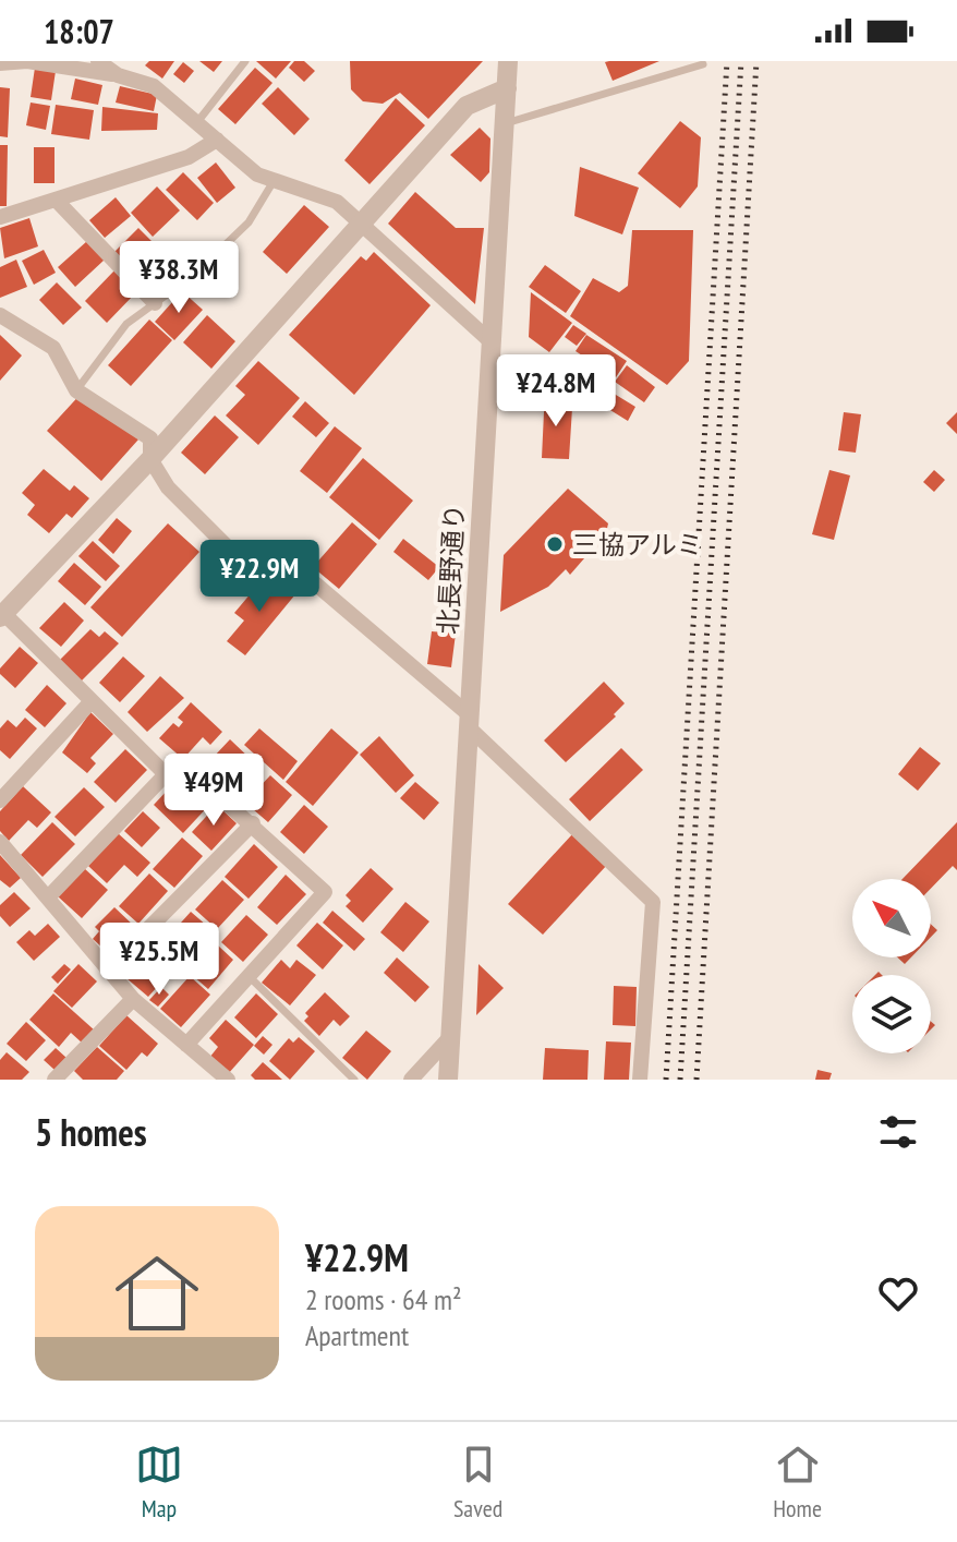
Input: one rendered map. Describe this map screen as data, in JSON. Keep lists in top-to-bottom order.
{
  "streets": {
    "street": ["北長野通り"]
  },
  "places": ["三協アルミ"],
  "north": "top left",
  "page": {
    "status": "18:07",
    "price": [
      "¥38.3M",
      "¥24.8M",
      "¥22.9M",
      "¥49M",
      "¥25.5M"
    ],
    "heading": "5 homes",
    "list": [
      {
        "name": "¥22.9M",
        "note": "2 rooms · 64 m² · Apartment"
      }
    ],
    "tabs": ["Map", "Saved", "Home"]
  }
}
